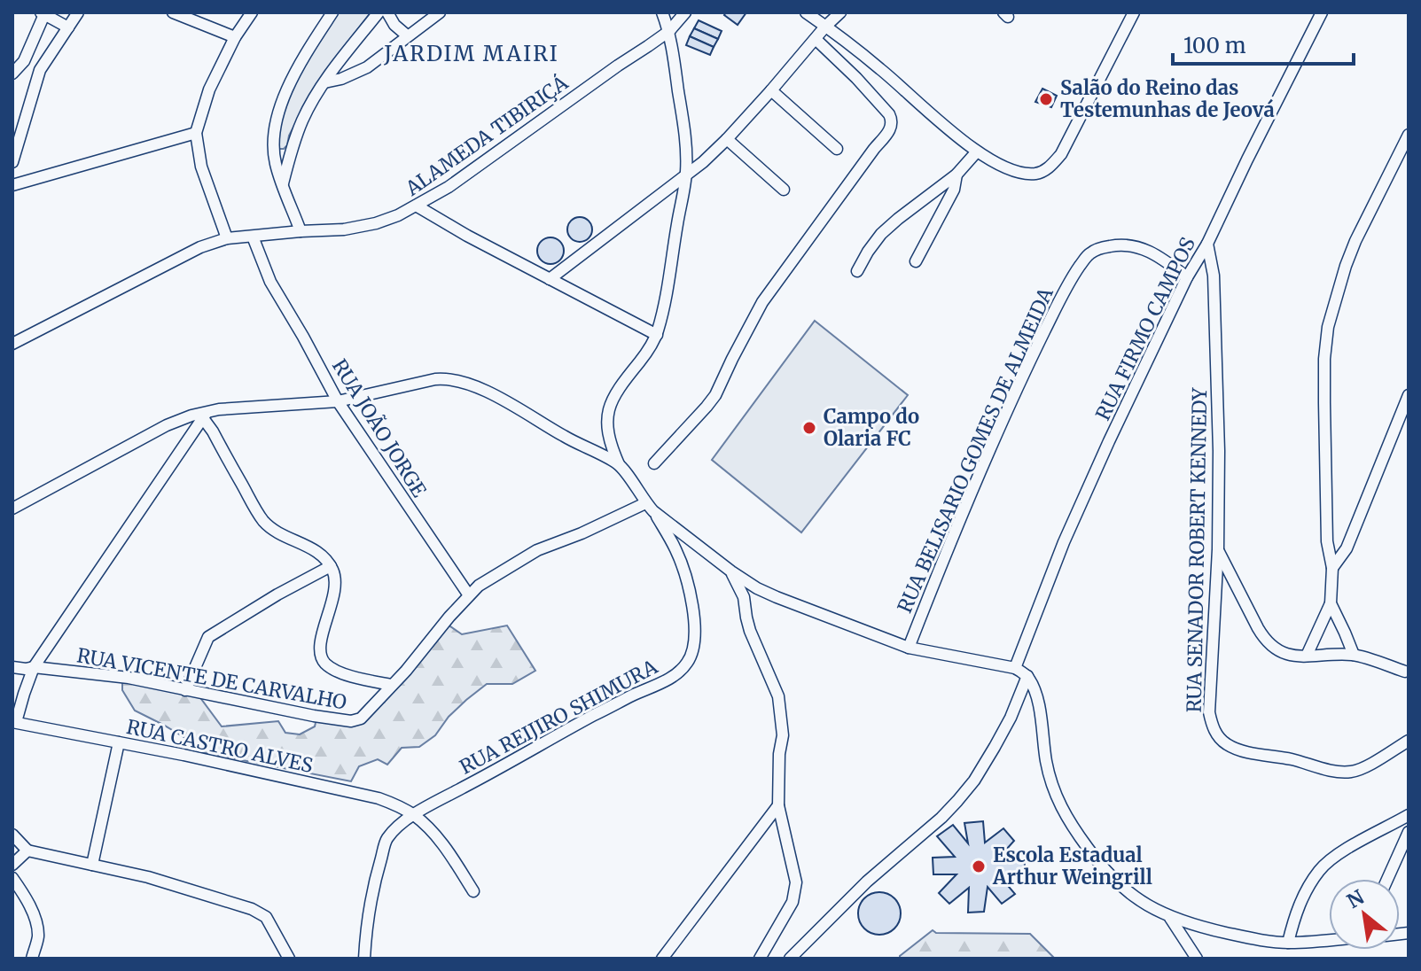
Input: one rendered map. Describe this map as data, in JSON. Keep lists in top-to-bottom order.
{
  "streets": {
    "street": [
      "ALAMEDA TIBIRIÇÁ",
      "RUA FIRMO CAMPOS",
      "RUA JOÃO JORGE",
      "RUA BELISARIO GOMES DE ALMEIDA",
      "RUA SENADOR ROBERT KENNEDY",
      "RUA VICENTE DE CARVALHO",
      "RUA REIJIRO SHIMURA",
      "RUA CASTRO ALVES"
    ]
  },
  "crossings": [
    ["ALAMEDA TIBIRIÇÁ", "RUA JOÃO JORGE"],
    ["RUA FIRMO CAMPOS", "RUA BELISARIO GOMES DE ALMEIDA"],
    ["RUA FIRMO CAMPOS", "RUA SENADOR ROBERT KENNEDY"],
    ["RUA JOÃO JORGE", "RUA VICENTE DE CARVALHO"],
    ["RUA VICENTE DE CARVALHO", "RUA REIJIRO SHIMURA"],
    ["RUA REIJIRO SHIMURA", "RUA CASTRO ALVES"]
  ],
  "districts": ["JARDIM MAIRI"],
  "places": ["Salão do Reino das Testemunhas de Jeová", "Campo do Olaria FC", "Escola Estadual Arthur Weingrill"],
  "scale_bar": "100 m",
  "north": "top left"
}
